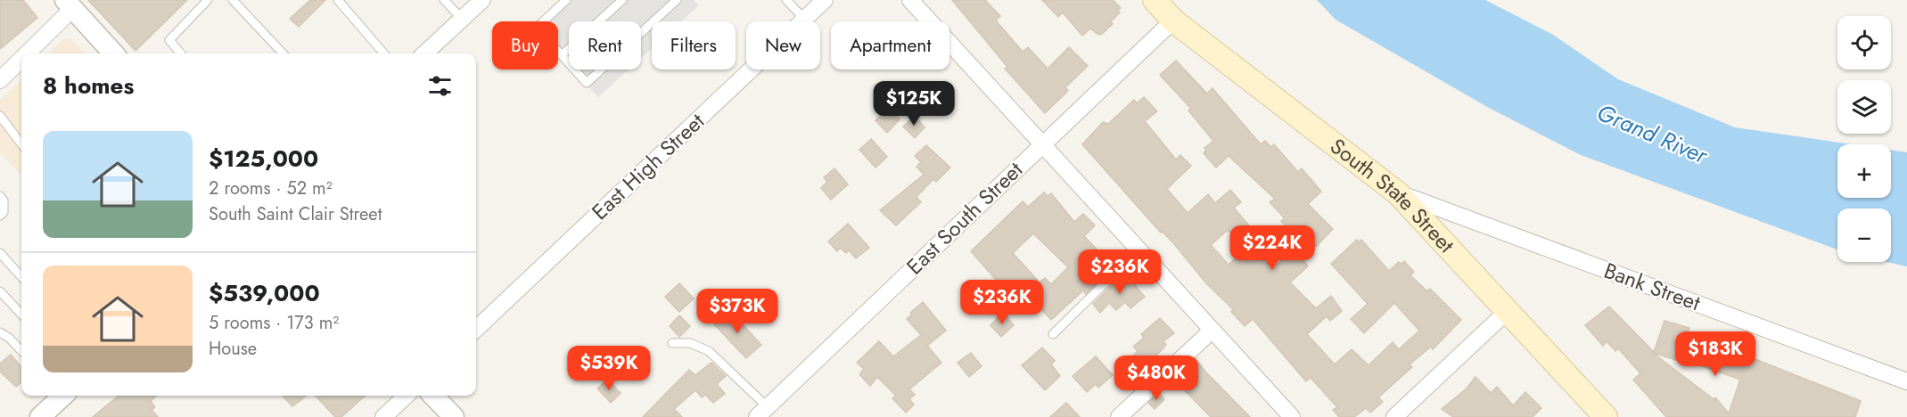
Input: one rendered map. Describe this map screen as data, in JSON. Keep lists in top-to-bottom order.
{
  "streets": {
    "main road": ["South State Street"],
    "street": ["East High Street", "East South Street", "Bank Street"]
  },
  "crossings": [
    ["South State Street", "East South Street"],
    ["South State Street", "Bank Street"]
  ],
  "water": ["Grand River"],
  "page": {
    "map_buttons": ["+", "−"],
    "chip": [
      "Buy",
      "Rent",
      "Filters",
      "New",
      "Apartment"
    ],
    "heading": "8 homes",
    "price": [
      "$125K",
      "$224K",
      "$236K",
      "$236K",
      "$373K",
      "$183K",
      "$539K",
      "$480K"
    ],
    "list": [
      {
        "name": "$125,000",
        "note": "2 rooms · 52 m² · South Saint Clair Street"
      },
      {
        "name": "$539,000",
        "note": "5 rooms · 173 m² · House"
      }
    ]
  }
}
